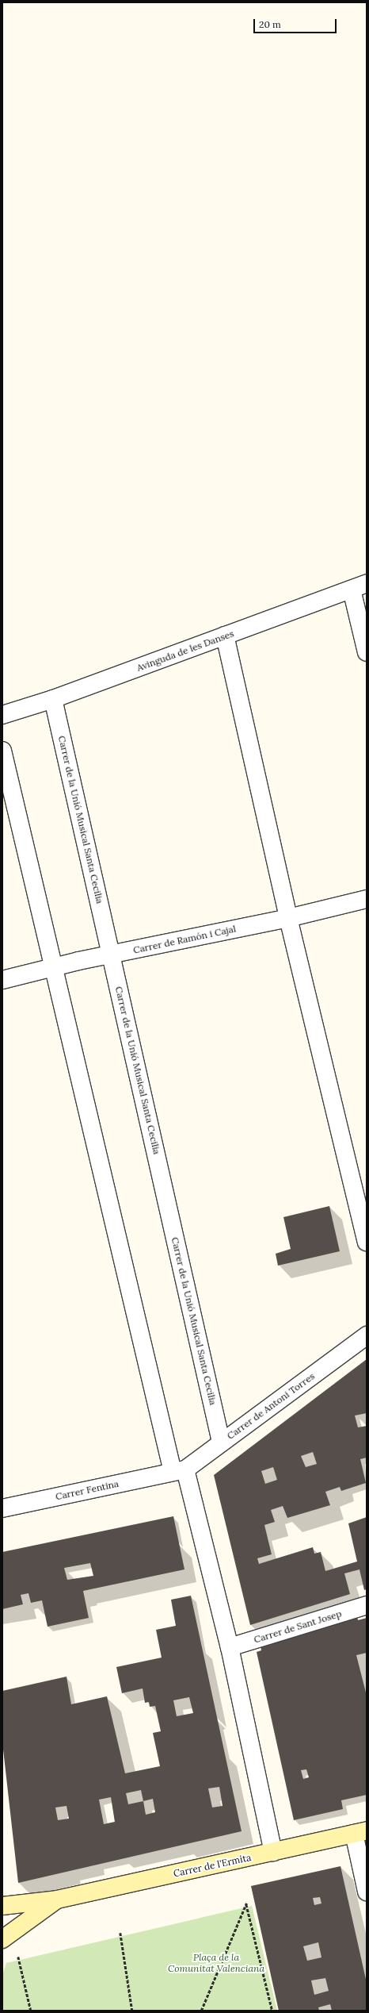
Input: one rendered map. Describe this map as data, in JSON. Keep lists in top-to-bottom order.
{
  "streets": {
    "street": [
      "Avinguda de les Danses",
      "Carrer de la Unió Musical Santa Cecilia",
      "Carrer de Ramón i Cajal",
      "Carrer de Antoni Torres",
      "Carrer Fentina",
      "Carrer de Sant Josep",
      "Carrer de l'Ermita"
    ]
  },
  "crossings": [
    ["Avinguda de les Danses", "Carrer de la Unió Musical Santa Cecilia"],
    ["Carrer de la Unió Musical Santa Cecilia", "Carrer de Ramón i Cajal"],
    ["Carrer de la Unió Musical Santa Cecilia", "Carrer de Antoni Torres"],
    ["Carrer de Antoni Torres", "Carrer Fentina"]
  ],
  "parks": ["Plaça de la Comunitat Valenciana"],
  "scale_bar": "20 m"
}
